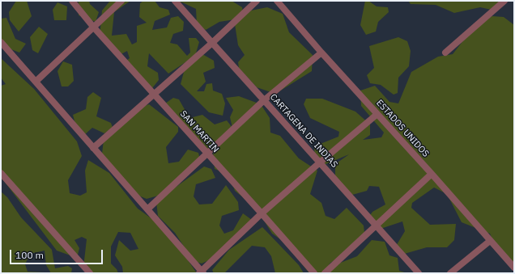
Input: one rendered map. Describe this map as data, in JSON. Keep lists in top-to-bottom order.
{
  "streets": {
    "street": ["ESTADOS UNIDOS", "CARTAGENA DE INDIAS", "SAN MARTIN"]
  },
  "scale_bar": "100 m"
}
